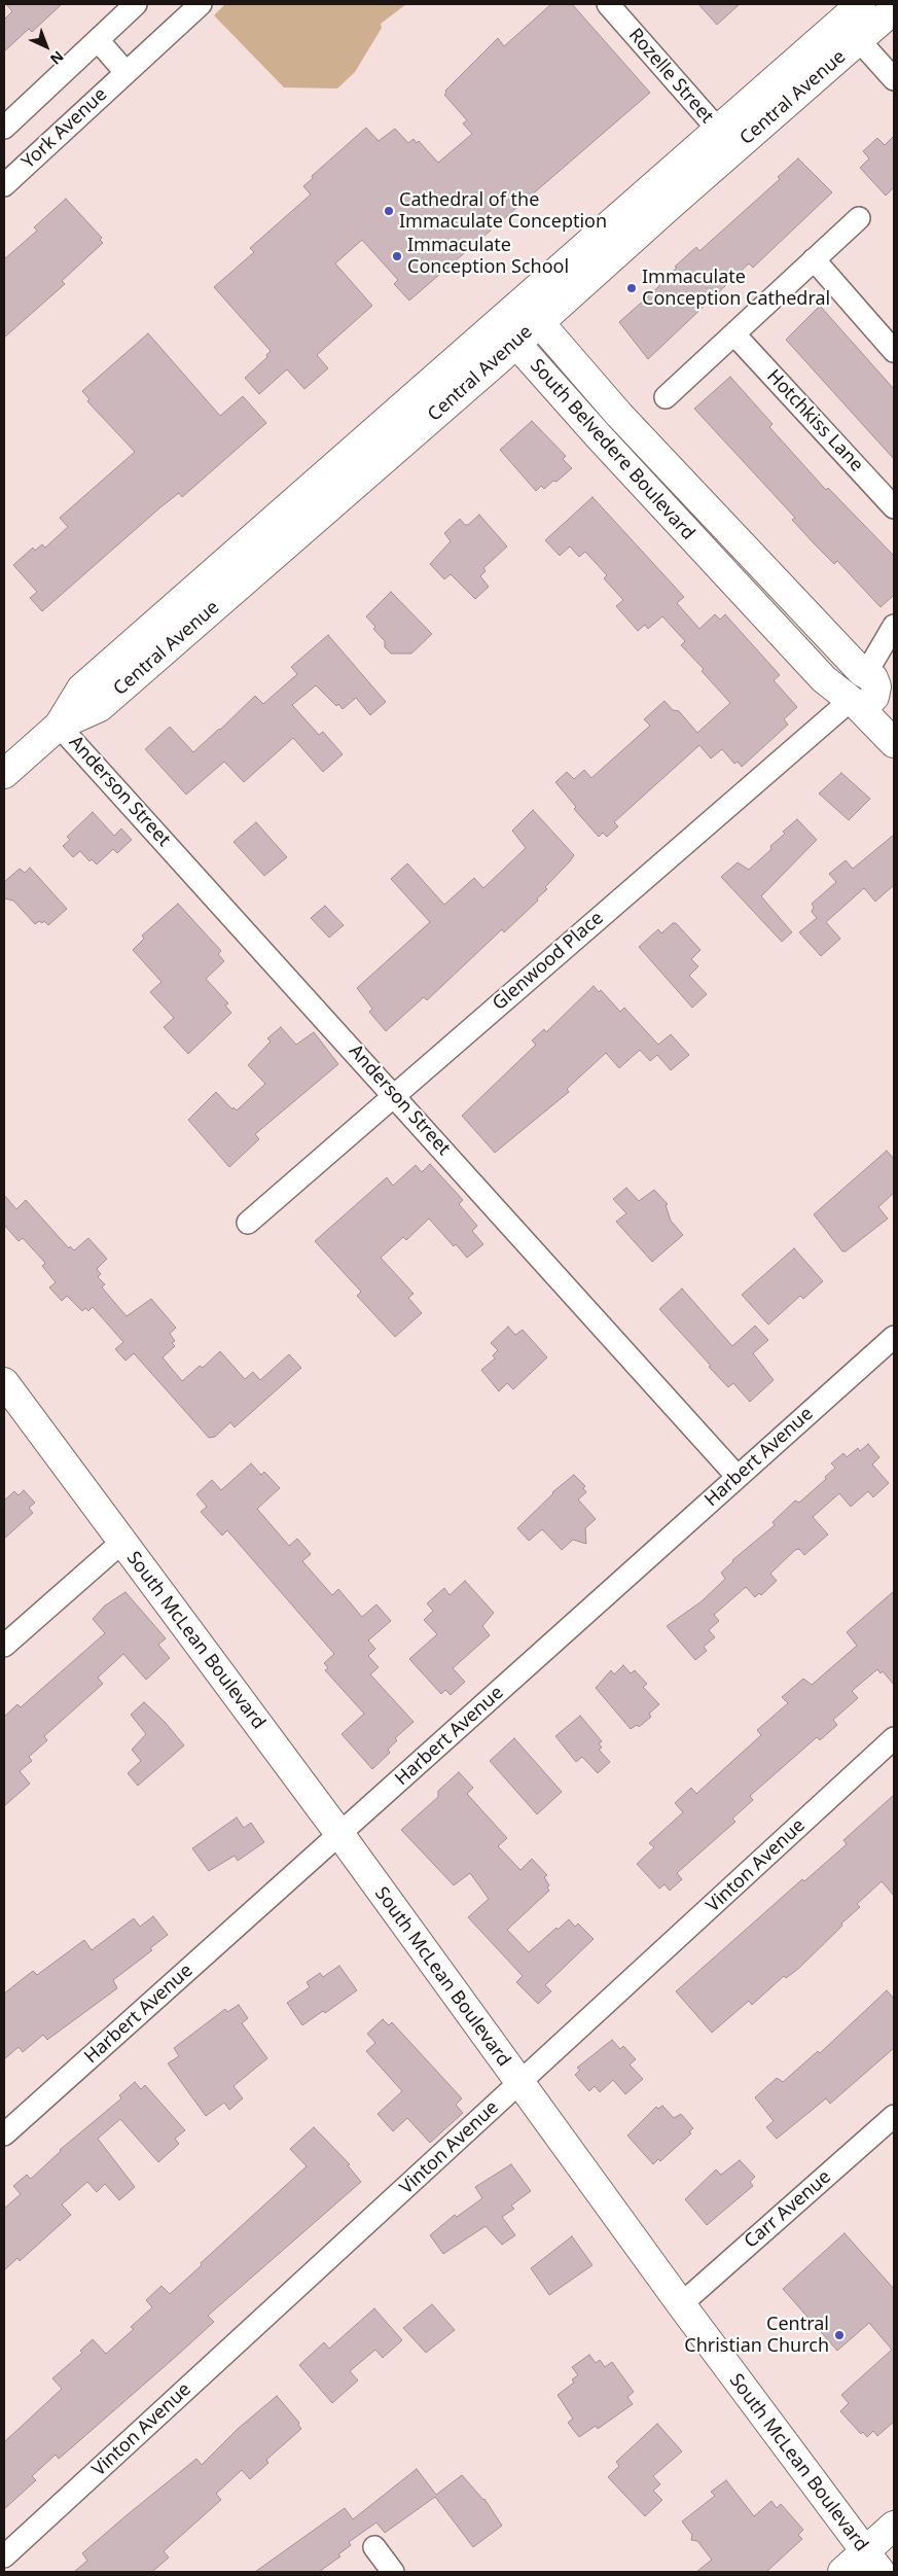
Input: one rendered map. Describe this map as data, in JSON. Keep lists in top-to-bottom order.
{
  "streets": {
    "main road": ["Central Avenue", "South Belvedere Boulevard", "South McLean Boulevard"],
    "street": [
      "Rozelle Street",
      "York Avenue",
      "Hotchkiss Lane",
      "Anderson Street",
      "Glenwood Place",
      "Harbert Avenue",
      "Vinton Avenue",
      "Carr Avenue"
    ]
  },
  "crossings": [
    ["Rozelle Street", "Central Avenue"],
    ["Central Avenue", "South Belvedere Boulevard"],
    ["Central Avenue", "Anderson Street"],
    ["South Belvedere Boulevard", "Glenwood Place"],
    ["Anderson Street", "Glenwood Place"],
    ["Anderson Street", "Harbert Avenue"],
    ["Harbert Avenue", "South McLean Boulevard"],
    ["South McLean Boulevard", "Vinton Avenue"],
    ["South McLean Boulevard", "Carr Avenue"]
  ],
  "places": [
    "Cathedral of the Immaculate Conception",
    "Immaculate Conception School",
    "Immaculate Conception Cathedral",
    "Central Christian Church"
  ],
  "north": "bottom right"
}
